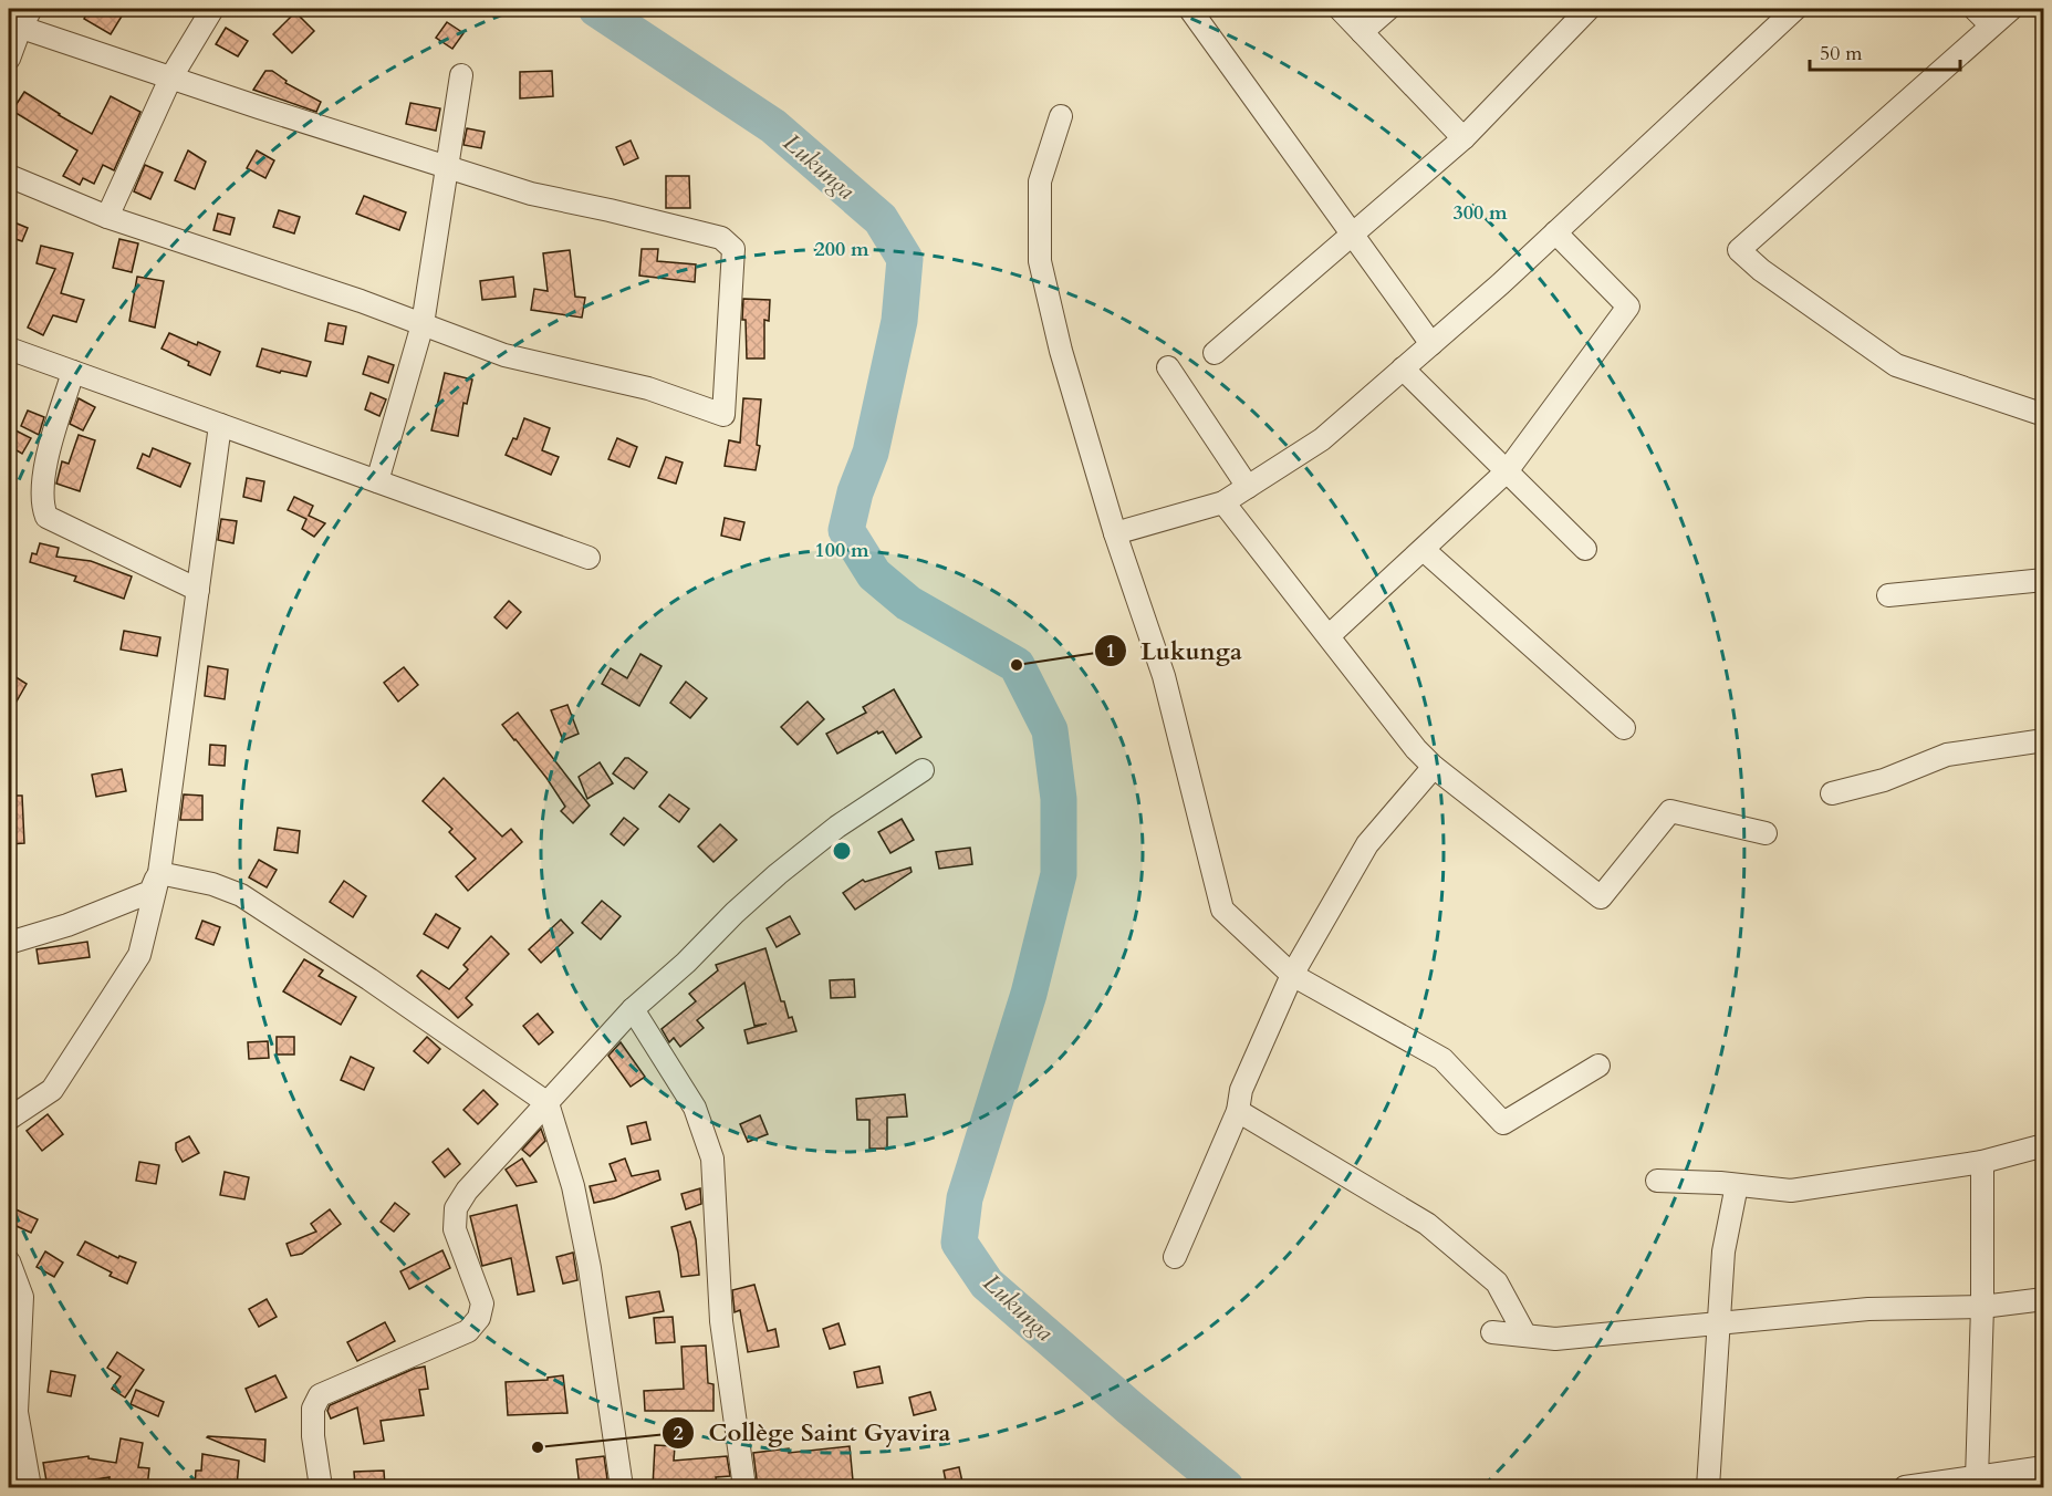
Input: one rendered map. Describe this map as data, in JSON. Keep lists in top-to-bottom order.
{
  "water": ["Lukunga"],
  "places": ["Lukunga", "Collège Saint Gyavira"],
  "scale_bar": "50 m",
  "rings": ["300 m", "200 m", "100 m"]
}
